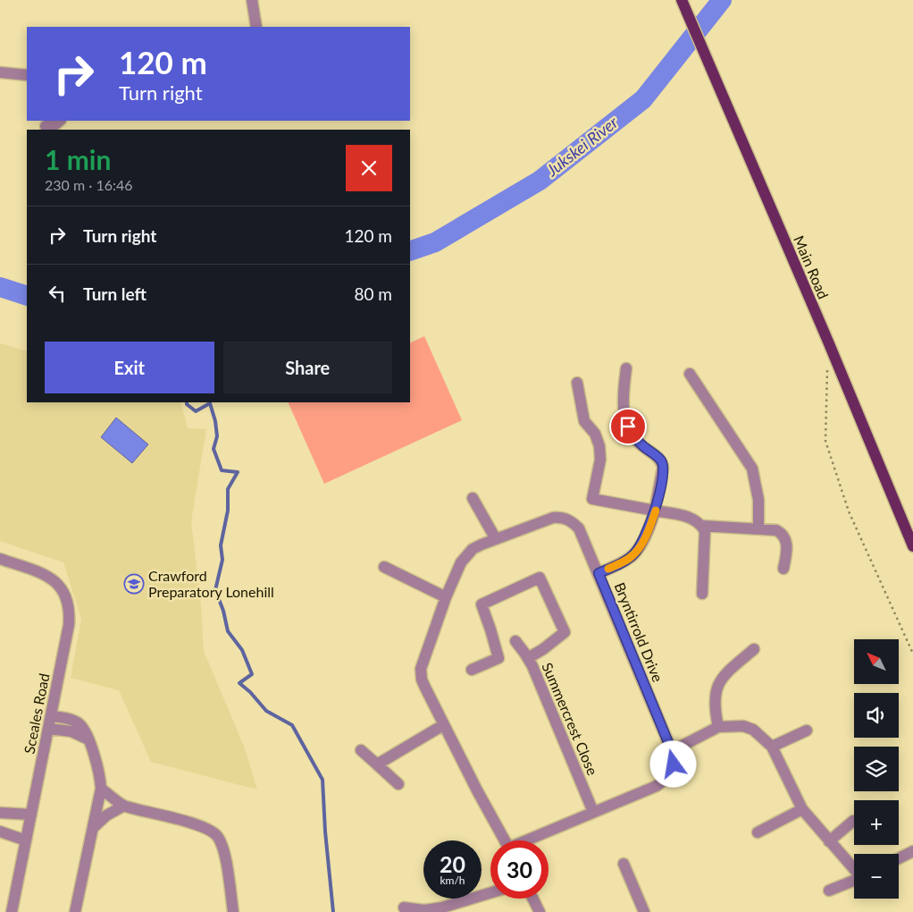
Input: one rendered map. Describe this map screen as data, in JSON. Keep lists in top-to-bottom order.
{
  "streets": {
    "main road": ["Main Road"],
    "street": ["Bryntirrold Drive", "Sceales Road", "Summercrest Close"]
  },
  "crossings": [
    ["Bryntirrold Drive", "Summercrest Close"]
  ],
  "water": ["Jukskei River"],
  "places": {
    "school or university": ["Crawford Preparatory Lonehill"]
  },
  "north": "top left",
  "page": {
    "turn": ["120 m", "Turn right"],
    "heading": ["1 min", "230 m · 16:46"],
    "list": [
      {
        "name": "Turn right",
        "value": "120 m"
      },
      {
        "name": "Turn left",
        "value": "80 m"
      }
    ],
    "buttons": ["Exit", "Share"],
    "map_buttons": ["+", "−"],
    "speed": "20 km/h",
    "limit": "30"
  }
}
